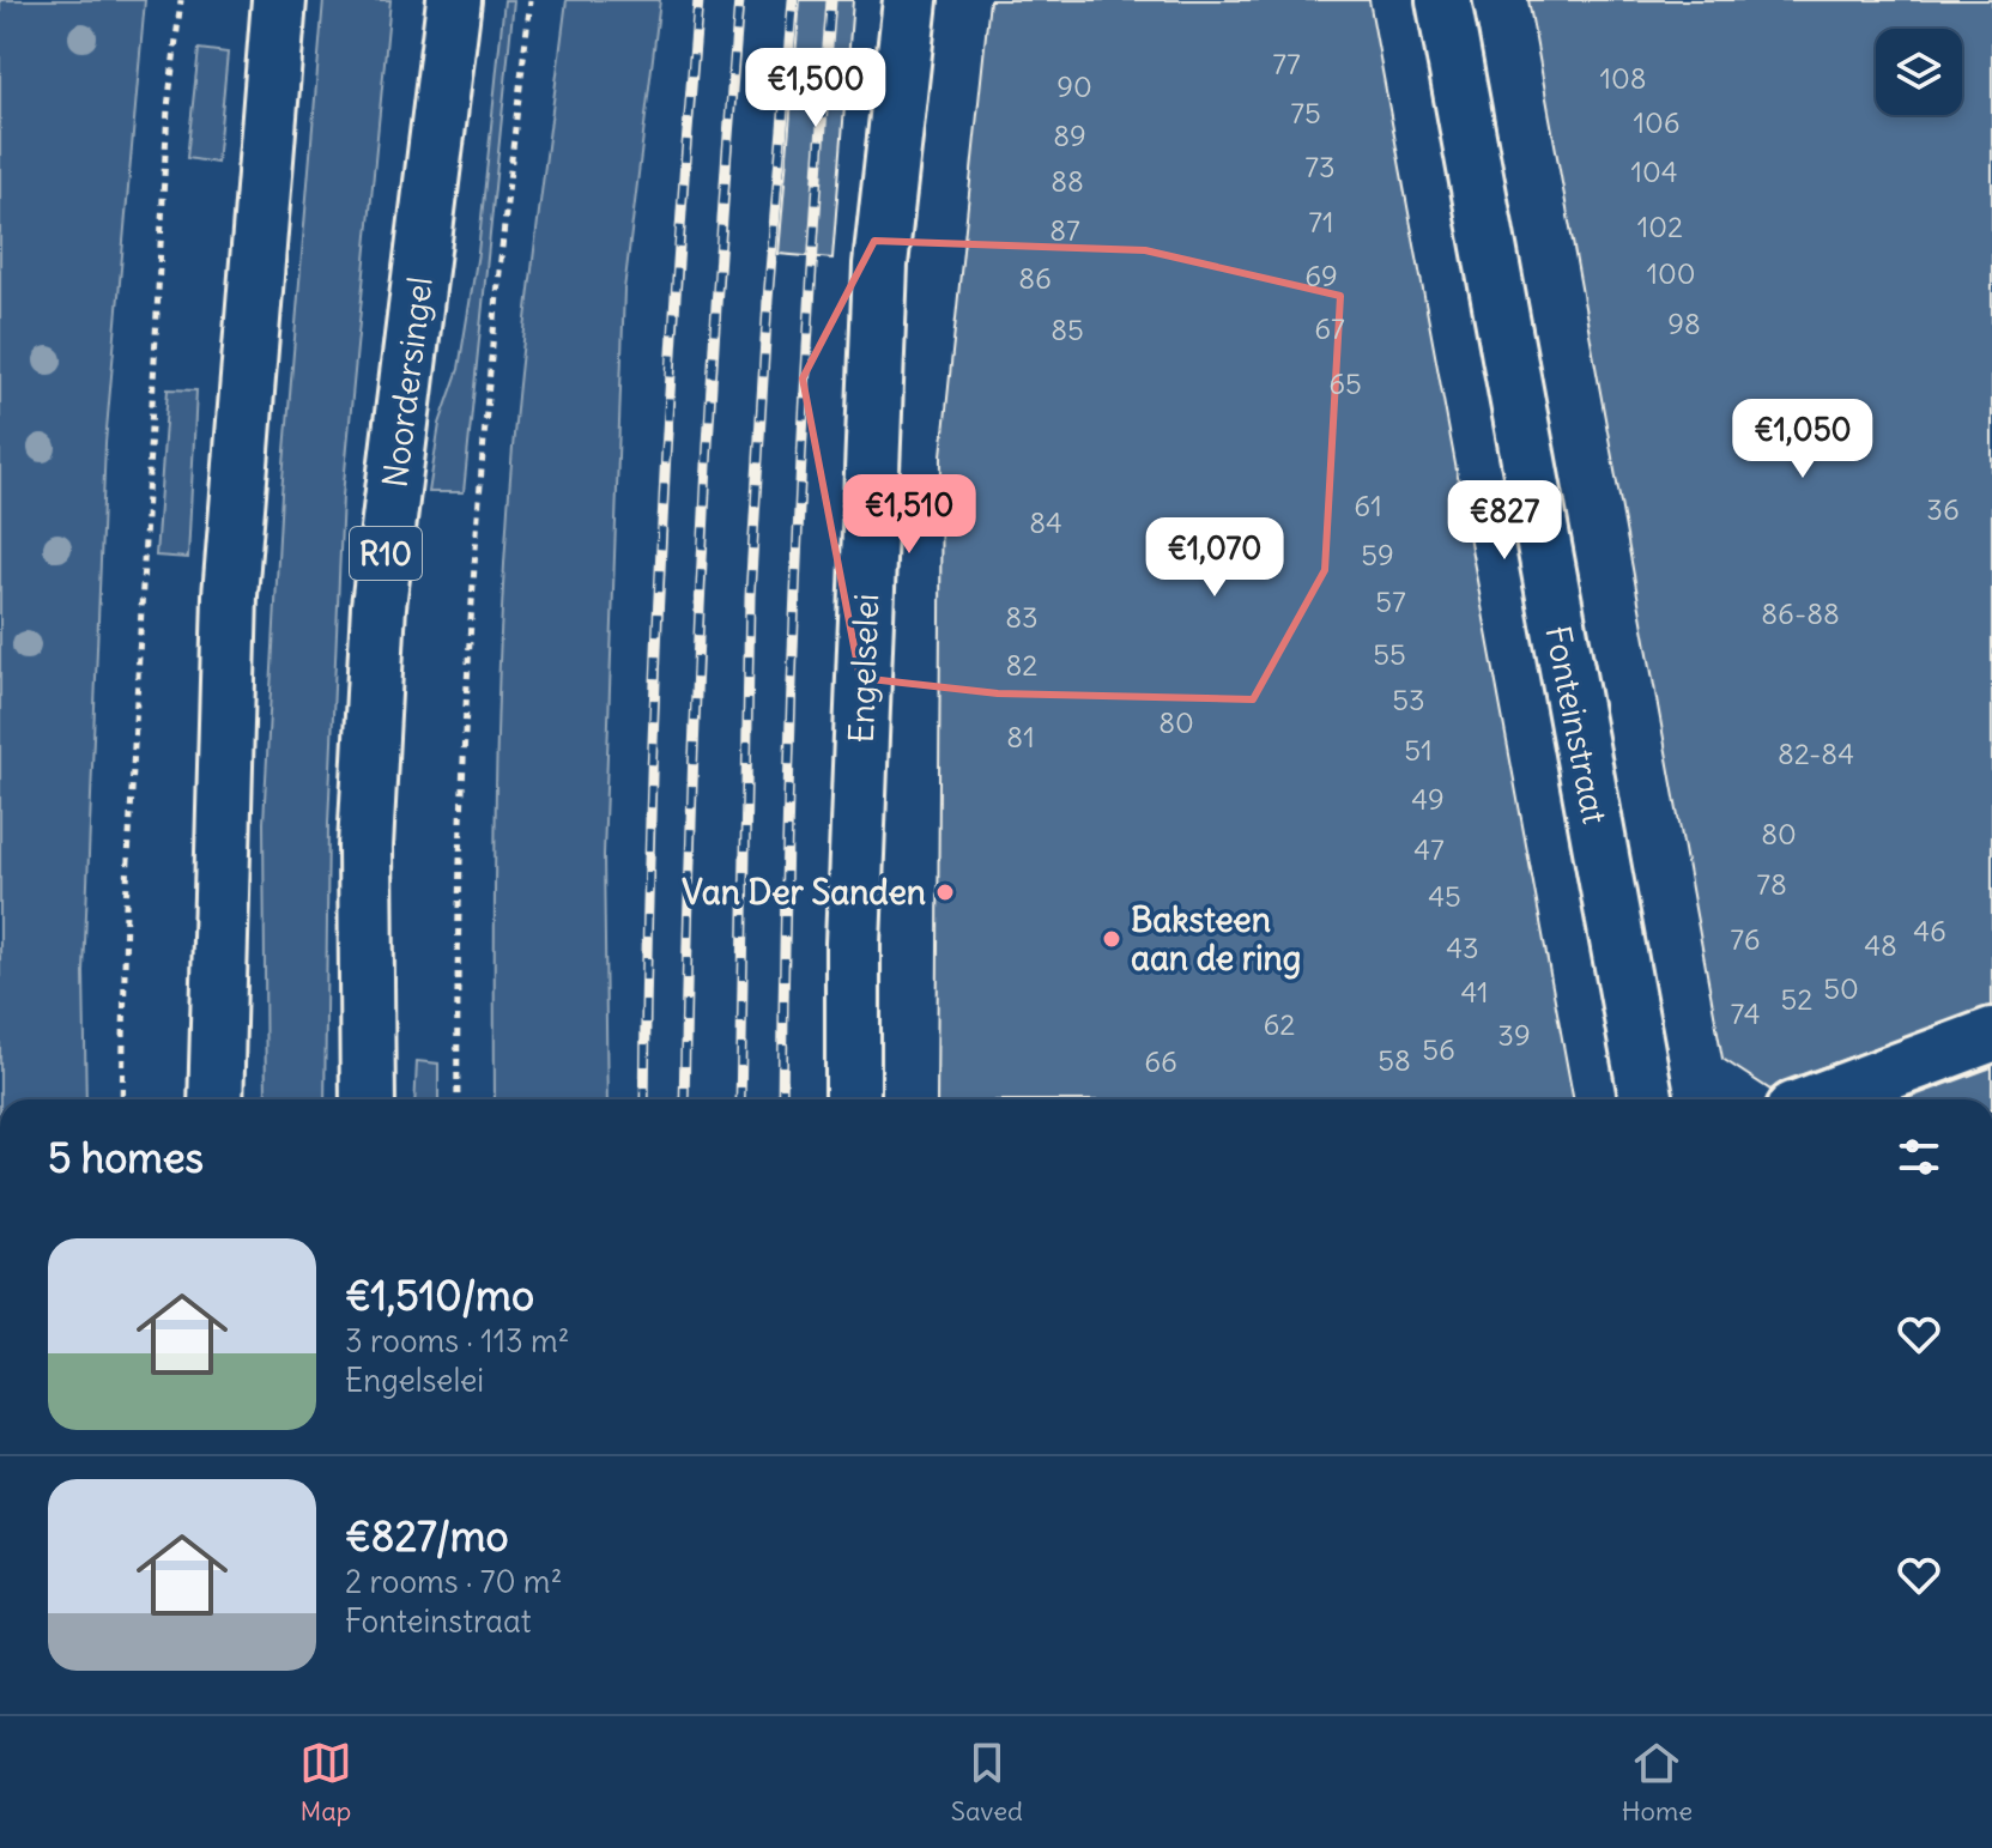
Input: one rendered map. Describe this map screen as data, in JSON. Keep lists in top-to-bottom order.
{
  "streets": {
    "street": [
      "Noordersingel",
      "R10",
      "Engelselei",
      "Fonteinstraat"
    ]
  },
  "places": ["Van Der Sanden", "Baksteen aan de ring"],
  "house_numbers": [
    "77",
    "108",
    "90",
    "75",
    "106",
    "89",
    "73",
    "104",
    "88",
    "71",
    "102",
    "87",
    "100",
    "69",
    "86",
    "98",
    "67",
    "85",
    "65",
    "61",
    "36",
    "84",
    "59",
    "57",
    "86-88",
    "83",
    "55",
    "82",
    "53",
    "80",
    "81",
    "51",
    "82-84",
    "49",
    "80",
    "47",
    "78",
    "45",
    "46",
    "76",
    "48",
    "43",
    "50",
    "41",
    "52",
    "74",
    "62",
    "39",
    "56",
    "58",
    "66"
  ],
  "page": {
    "price": [
      "€1,500",
      "€1,050",
      "€1,510",
      "€827",
      "€1,070"
    ],
    "heading": "5 homes",
    "list": [
      {
        "name": "€1,510/mo",
        "note": "3 rooms · 113 m² · Engelselei"
      },
      {
        "name": "€827/mo",
        "note": "2 rooms · 70 m² · Fonteinstraat"
      }
    ],
    "tabs": ["Map", "Saved", "Home"]
  }
}
